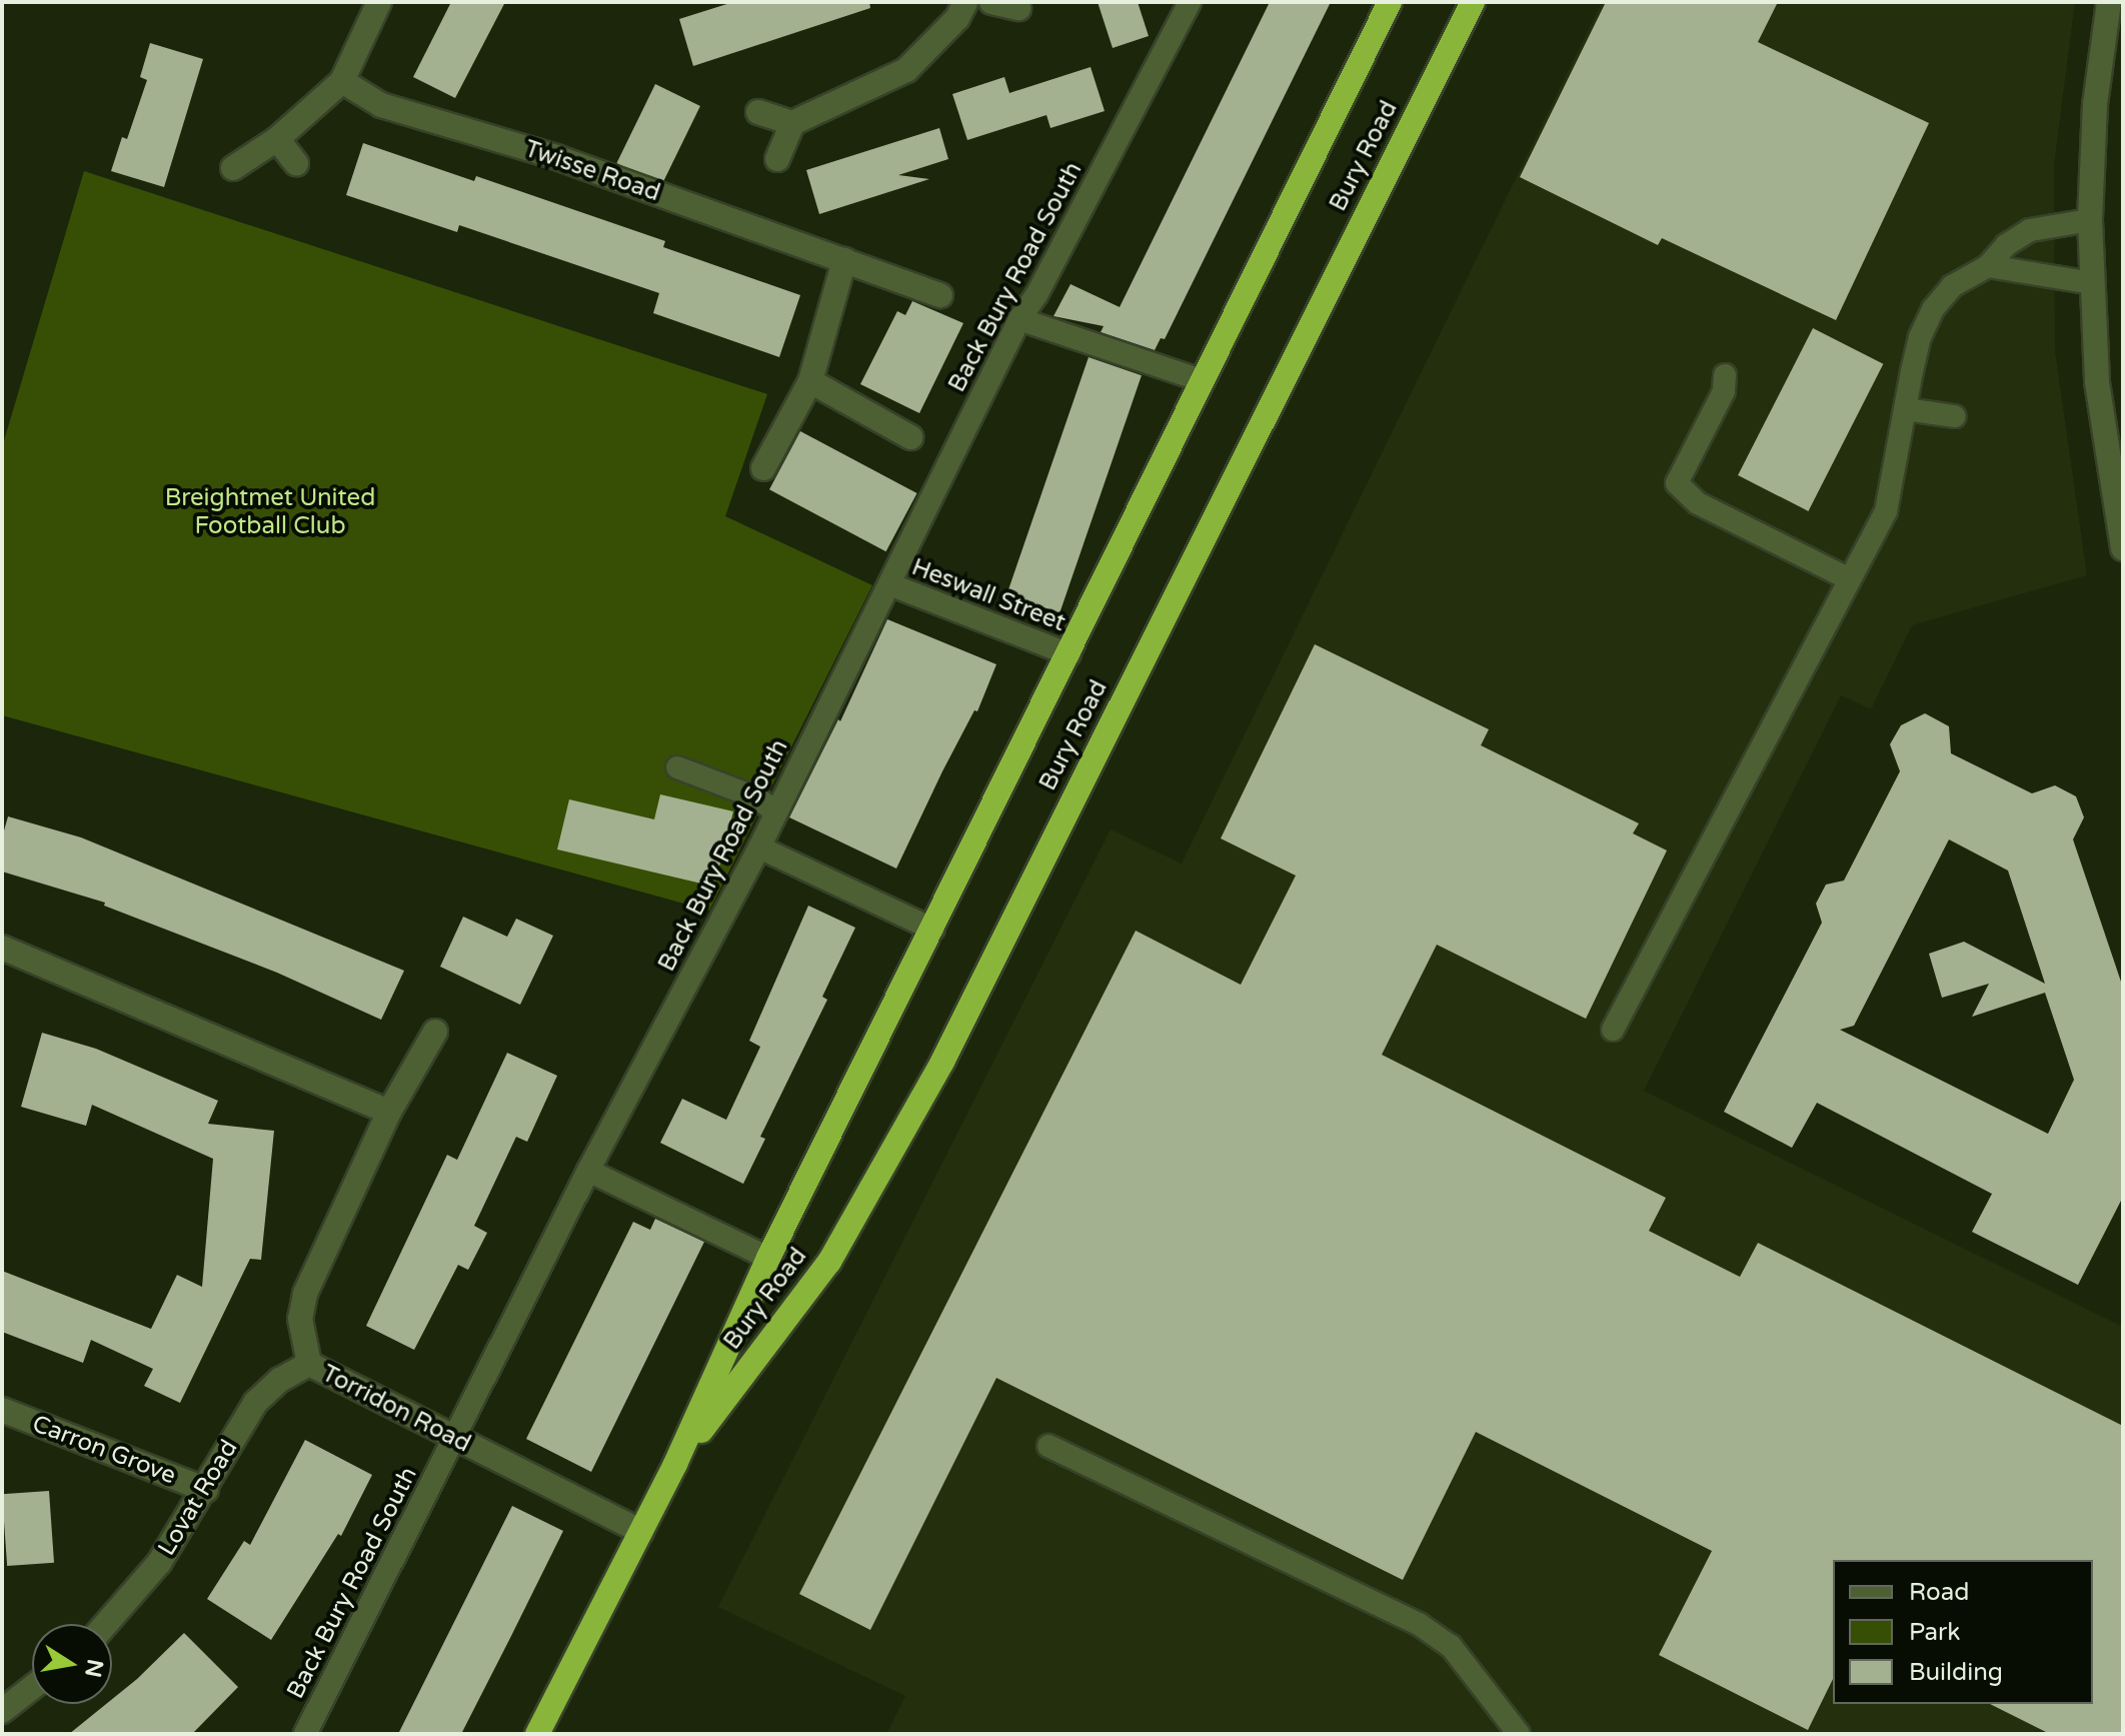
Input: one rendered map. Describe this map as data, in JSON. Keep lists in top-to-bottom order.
{
  "streets": {
    "highway": ["Bury Road"],
    "street": [
      "Twisse Road",
      "Torridon Road",
      "Carron Grove",
      "Lovat Road"
    ],
    "lane": ["Back Bury Road South", "Heswall Street"]
  },
  "crossings": [
    ["Bury Road", "Heswall Street"],
    ["Bury Road", "Torridon Road"],
    ["Back Bury Road South", "Heswall Street"],
    ["Back Bury Road South", "Torridon Road"],
    ["Torridon Road", "Lovat Road"],
    ["Carron Grove", "Lovat Road"]
  ],
  "parks": ["Breightmet United Football Club"],
  "legend": ["Road", "Park", "Building"],
  "north": "right"
}
